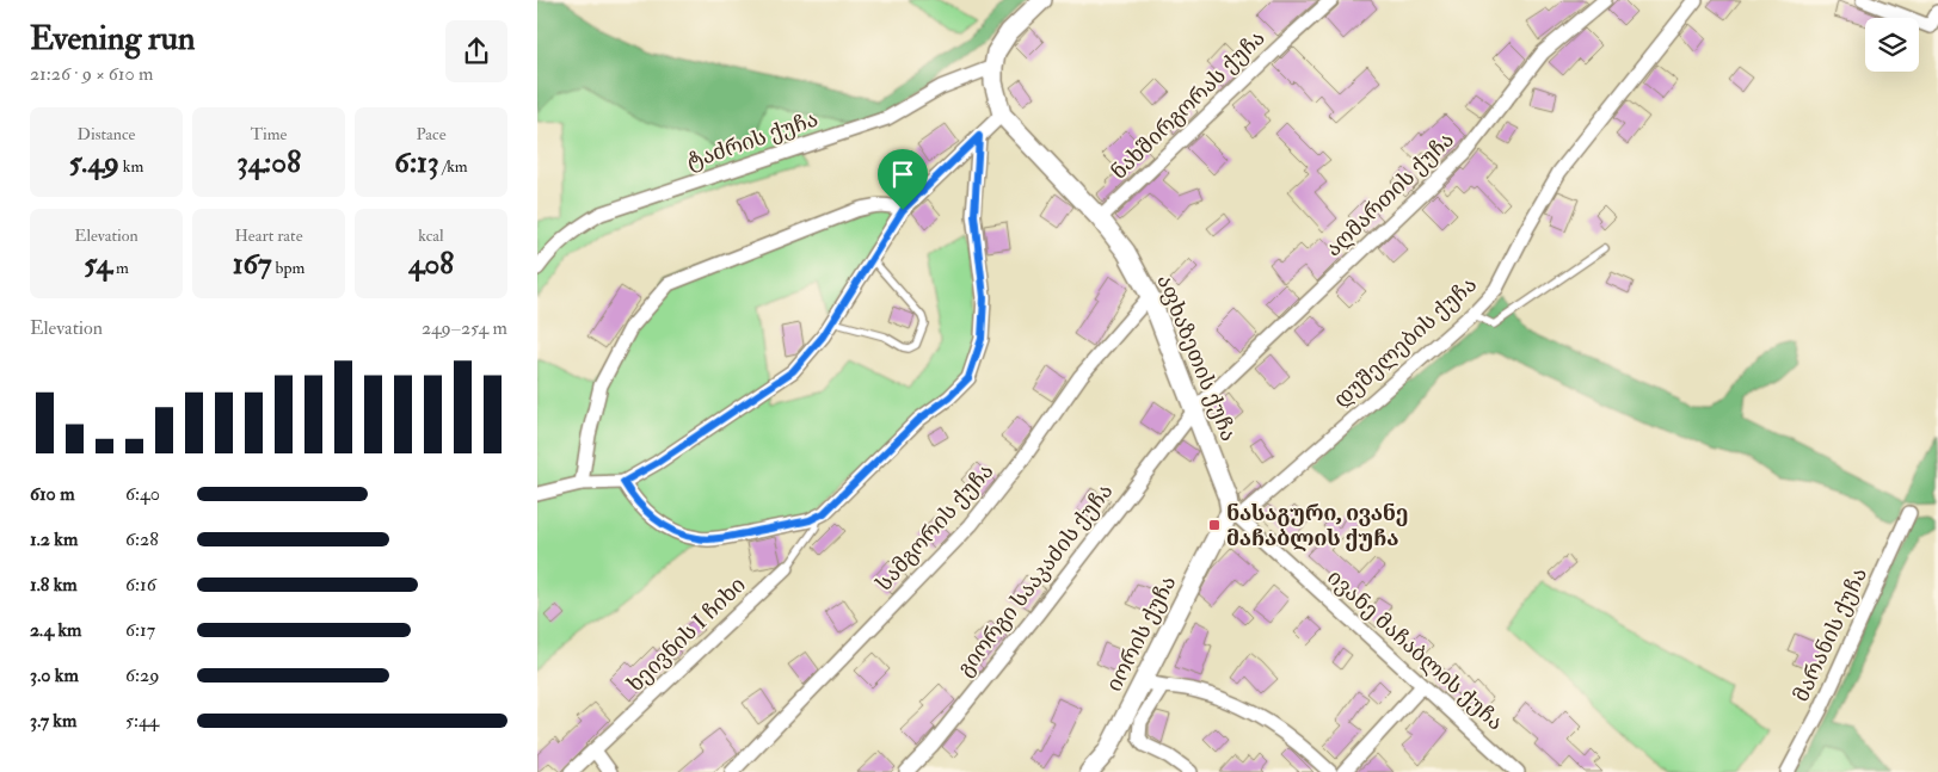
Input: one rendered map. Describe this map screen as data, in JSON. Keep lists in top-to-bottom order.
{
  "streets": {
    "street": [
      "ნახშირგორას ქუჩა",
      "ტაძრის ქუჩა",
      "აღმართის ქუჩა",
      "დუშელების ქუჩა",
      "აფხაზეთის ქუჩა",
      "სამგორის ქუჩა",
      "გიორგი სააკაძის ქუჩა",
      "იორის ქუჩა",
      "ხეივნის I ჩიხი",
      "მარანის ქუჩა",
      "ივანე მაჩაბლის ქუჩა"
    ]
  },
  "crossings": [
    ["ნახშირგორას ქუჩა", "აფხაზეთის ქუჩა"],
    ["აღმართის ქუჩა", "აფხაზეთის ქუჩა"],
    ["აღმართის ქუჩა", "გიორგი სააკაძის ქუჩა"],
    ["დუშელების ქუჩა", "აფხაზეთის ქუჩა"],
    ["დუშელების ქუჩა", "იორის ქუჩა"],
    ["დუშელების ქუჩა", "ივანე მაჩაბლის ქუჩა"],
    ["აფხაზეთის ქუჩა", "სამგორის ქუჩა"],
    ["აფხაზეთის ქუჩა", "გიორგი სააკაძის ქუჩა"],
    ["აფხაზეთის ქუჩა", "იორის ქუჩა"],
    ["აფხაზეთის ქუჩა", "ივანე მაჩაბლის ქუჩა"],
    ["იორის ქუჩა", "ივანე მაჩაბლის ქუჩა"]
  ],
  "places": {
    "transit": ["ნასაგური, ივანე მაჩაბლის ქუჩა"]
  },
  "page": {
    "heading": ["Evening run", "21:26 · 9 × 610 m"],
    "stats": [
      ["Distance", "5.49 km"],
      ["Time", "34:08"],
      ["Pace", "6:13 /km"],
      ["Elevation", "54 m"],
      ["Heart rate", "167 bpm"],
      ["kcal", "408"]
    ],
    "chart": ["Elevation", "249–254 m"],
    "list": [
      {
        "name": "610 m",
        "note": "6:40"
      },
      {
        "name": "1.2 km",
        "note": "6:28"
      },
      {
        "name": "1.8 km",
        "note": "6:16"
      },
      {
        "name": "2.4 km",
        "note": "6:17"
      },
      {
        "name": "3.0 km",
        "note": "6:29"
      },
      {
        "name": "3.7 km",
        "note": "5:44"
      }
    ]
  }
}
